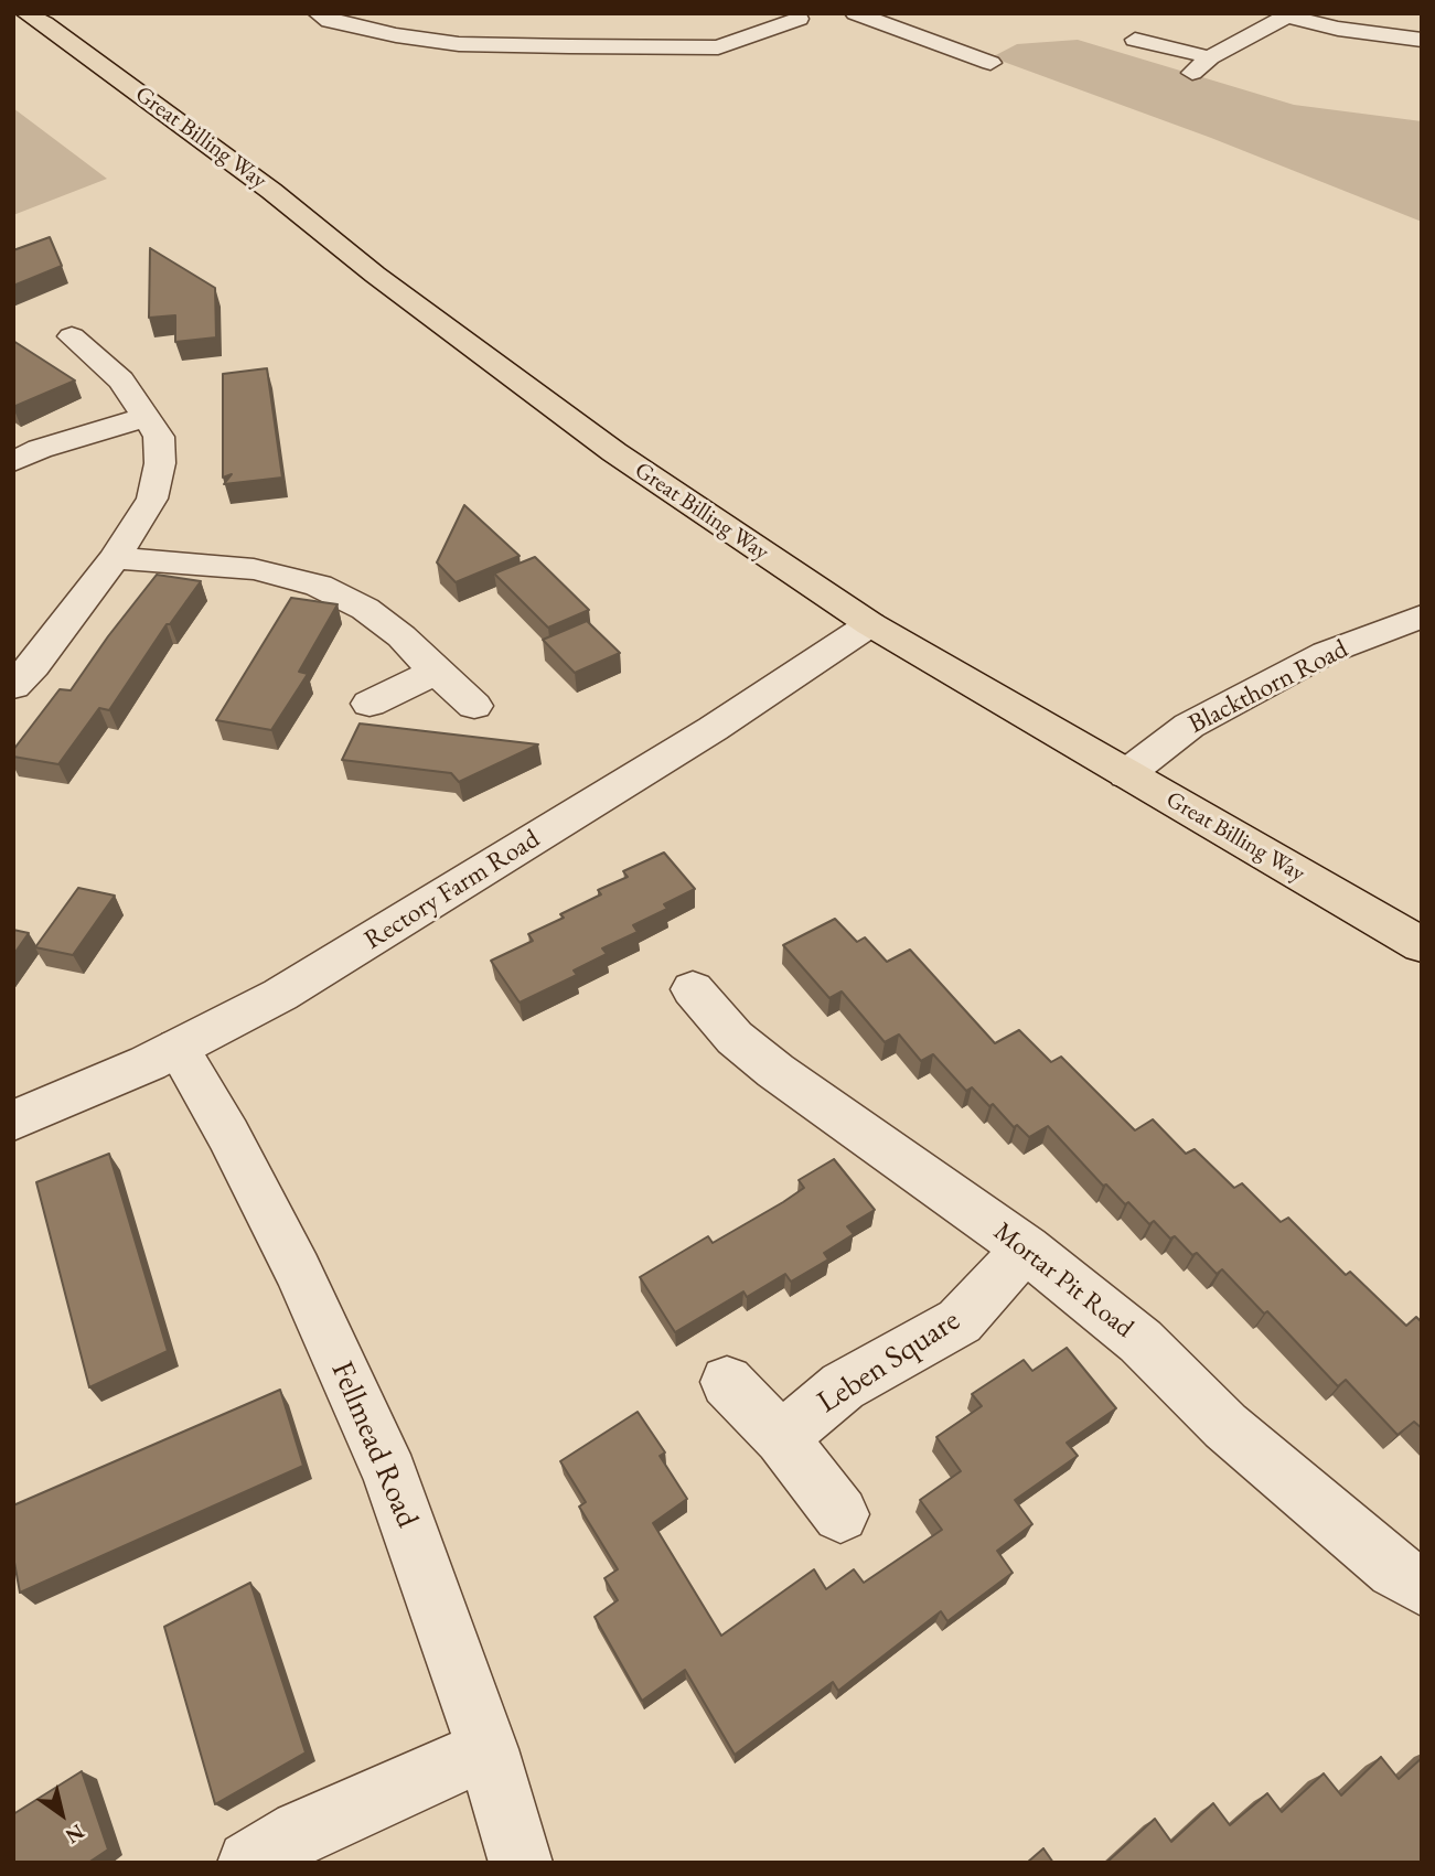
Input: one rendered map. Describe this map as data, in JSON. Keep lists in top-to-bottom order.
{
  "streets": {
    "main road": ["Great Billing Way"],
    "street": [
      "Blackthorn Road",
      "Rectory Farm Road",
      "Mortar Pit Road",
      "Leben Square",
      "Fellmead Road"
    ]
  },
  "crossings": [
    ["Great Billing Way", "Blackthorn Road"],
    ["Great Billing Way", "Rectory Farm Road"],
    ["Rectory Farm Road", "Fellmead Road"],
    ["Mortar Pit Road", "Leben Square"]
  ],
  "north": "bottom right"
}
